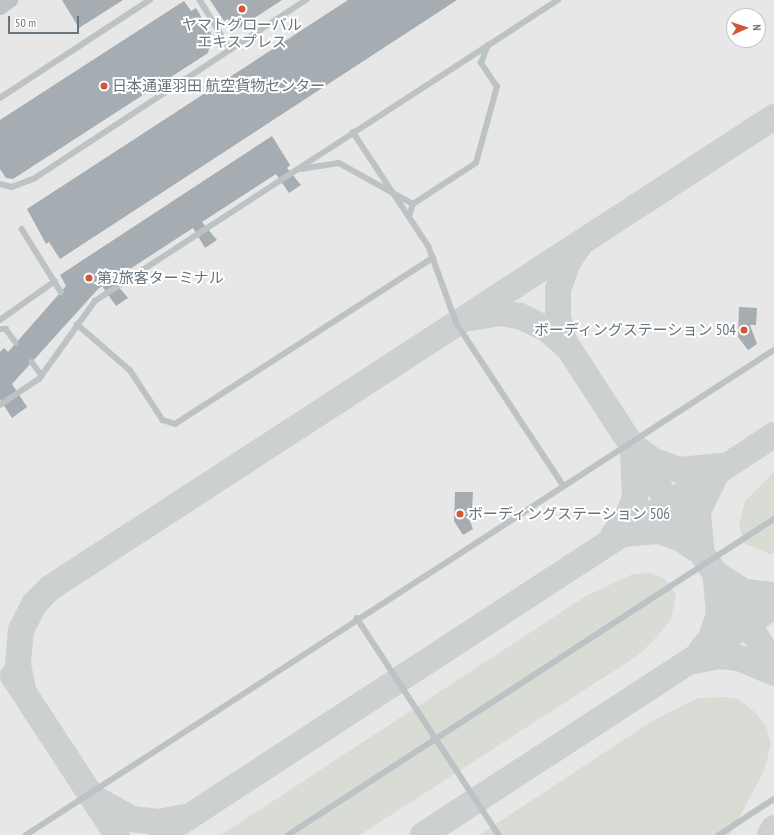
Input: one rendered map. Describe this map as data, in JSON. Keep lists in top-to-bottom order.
{
  "places": [
    "ヤマトグローバル エキスプレス",
    "日本通運羽田 航空貨物センター",
    "第2旅客ターミナル",
    "ボーディングステーション 504",
    "ボーディングステーション 506"
  ],
  "scale_bar": "50 m",
  "north": "right"
}
